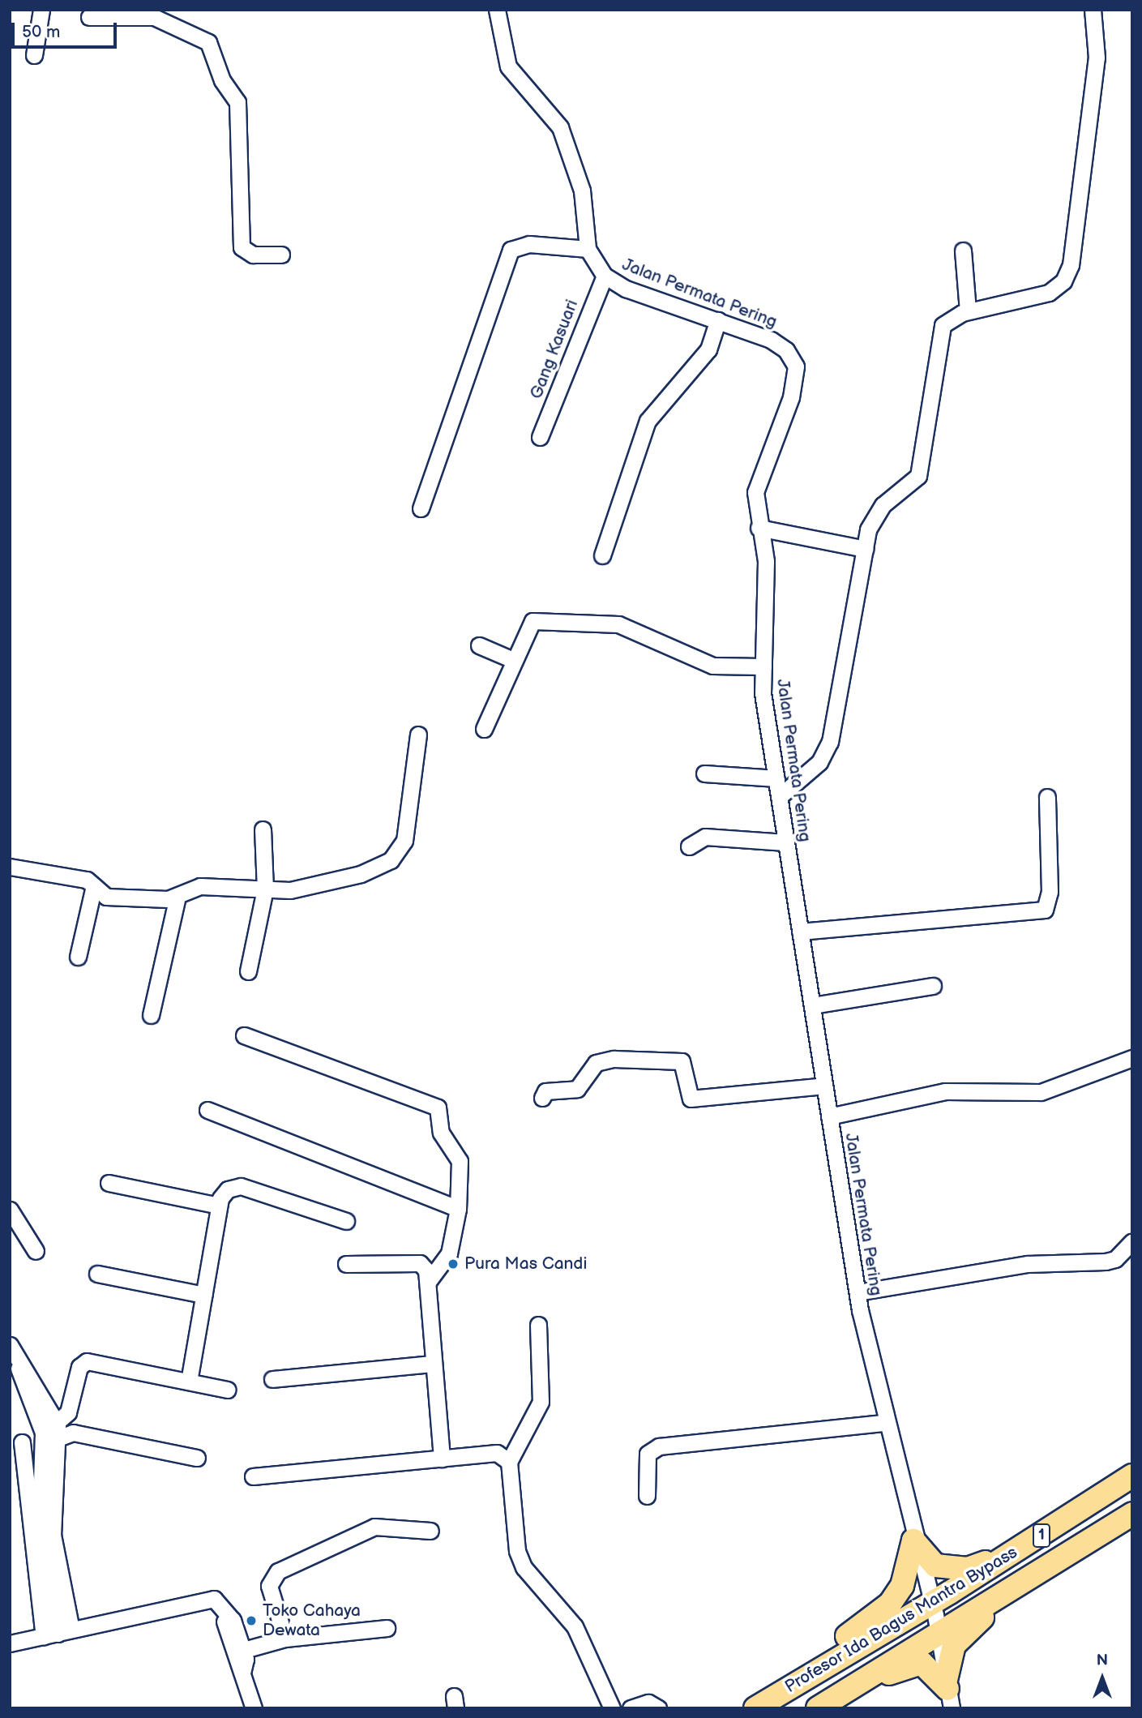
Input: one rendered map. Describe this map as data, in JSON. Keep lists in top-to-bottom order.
{
  "streets": {
    "highway": ["1", "Profesor Ida Bagus Mantra Bypass"],
    "street": ["Jalan Permata Pering", "Gang Kasuari"]
  },
  "crossings": [
    ["Jalan Permata Pering", "Gang Kasuari"],
    ["Jalan Permata Pering", "Profesor Ida Bagus Mantra Bypass"]
  ],
  "places": ["Pura Mas Candi", "Toko Cahaya Dewata"],
  "scale_bar": "50 m",
  "north": "top"
}
